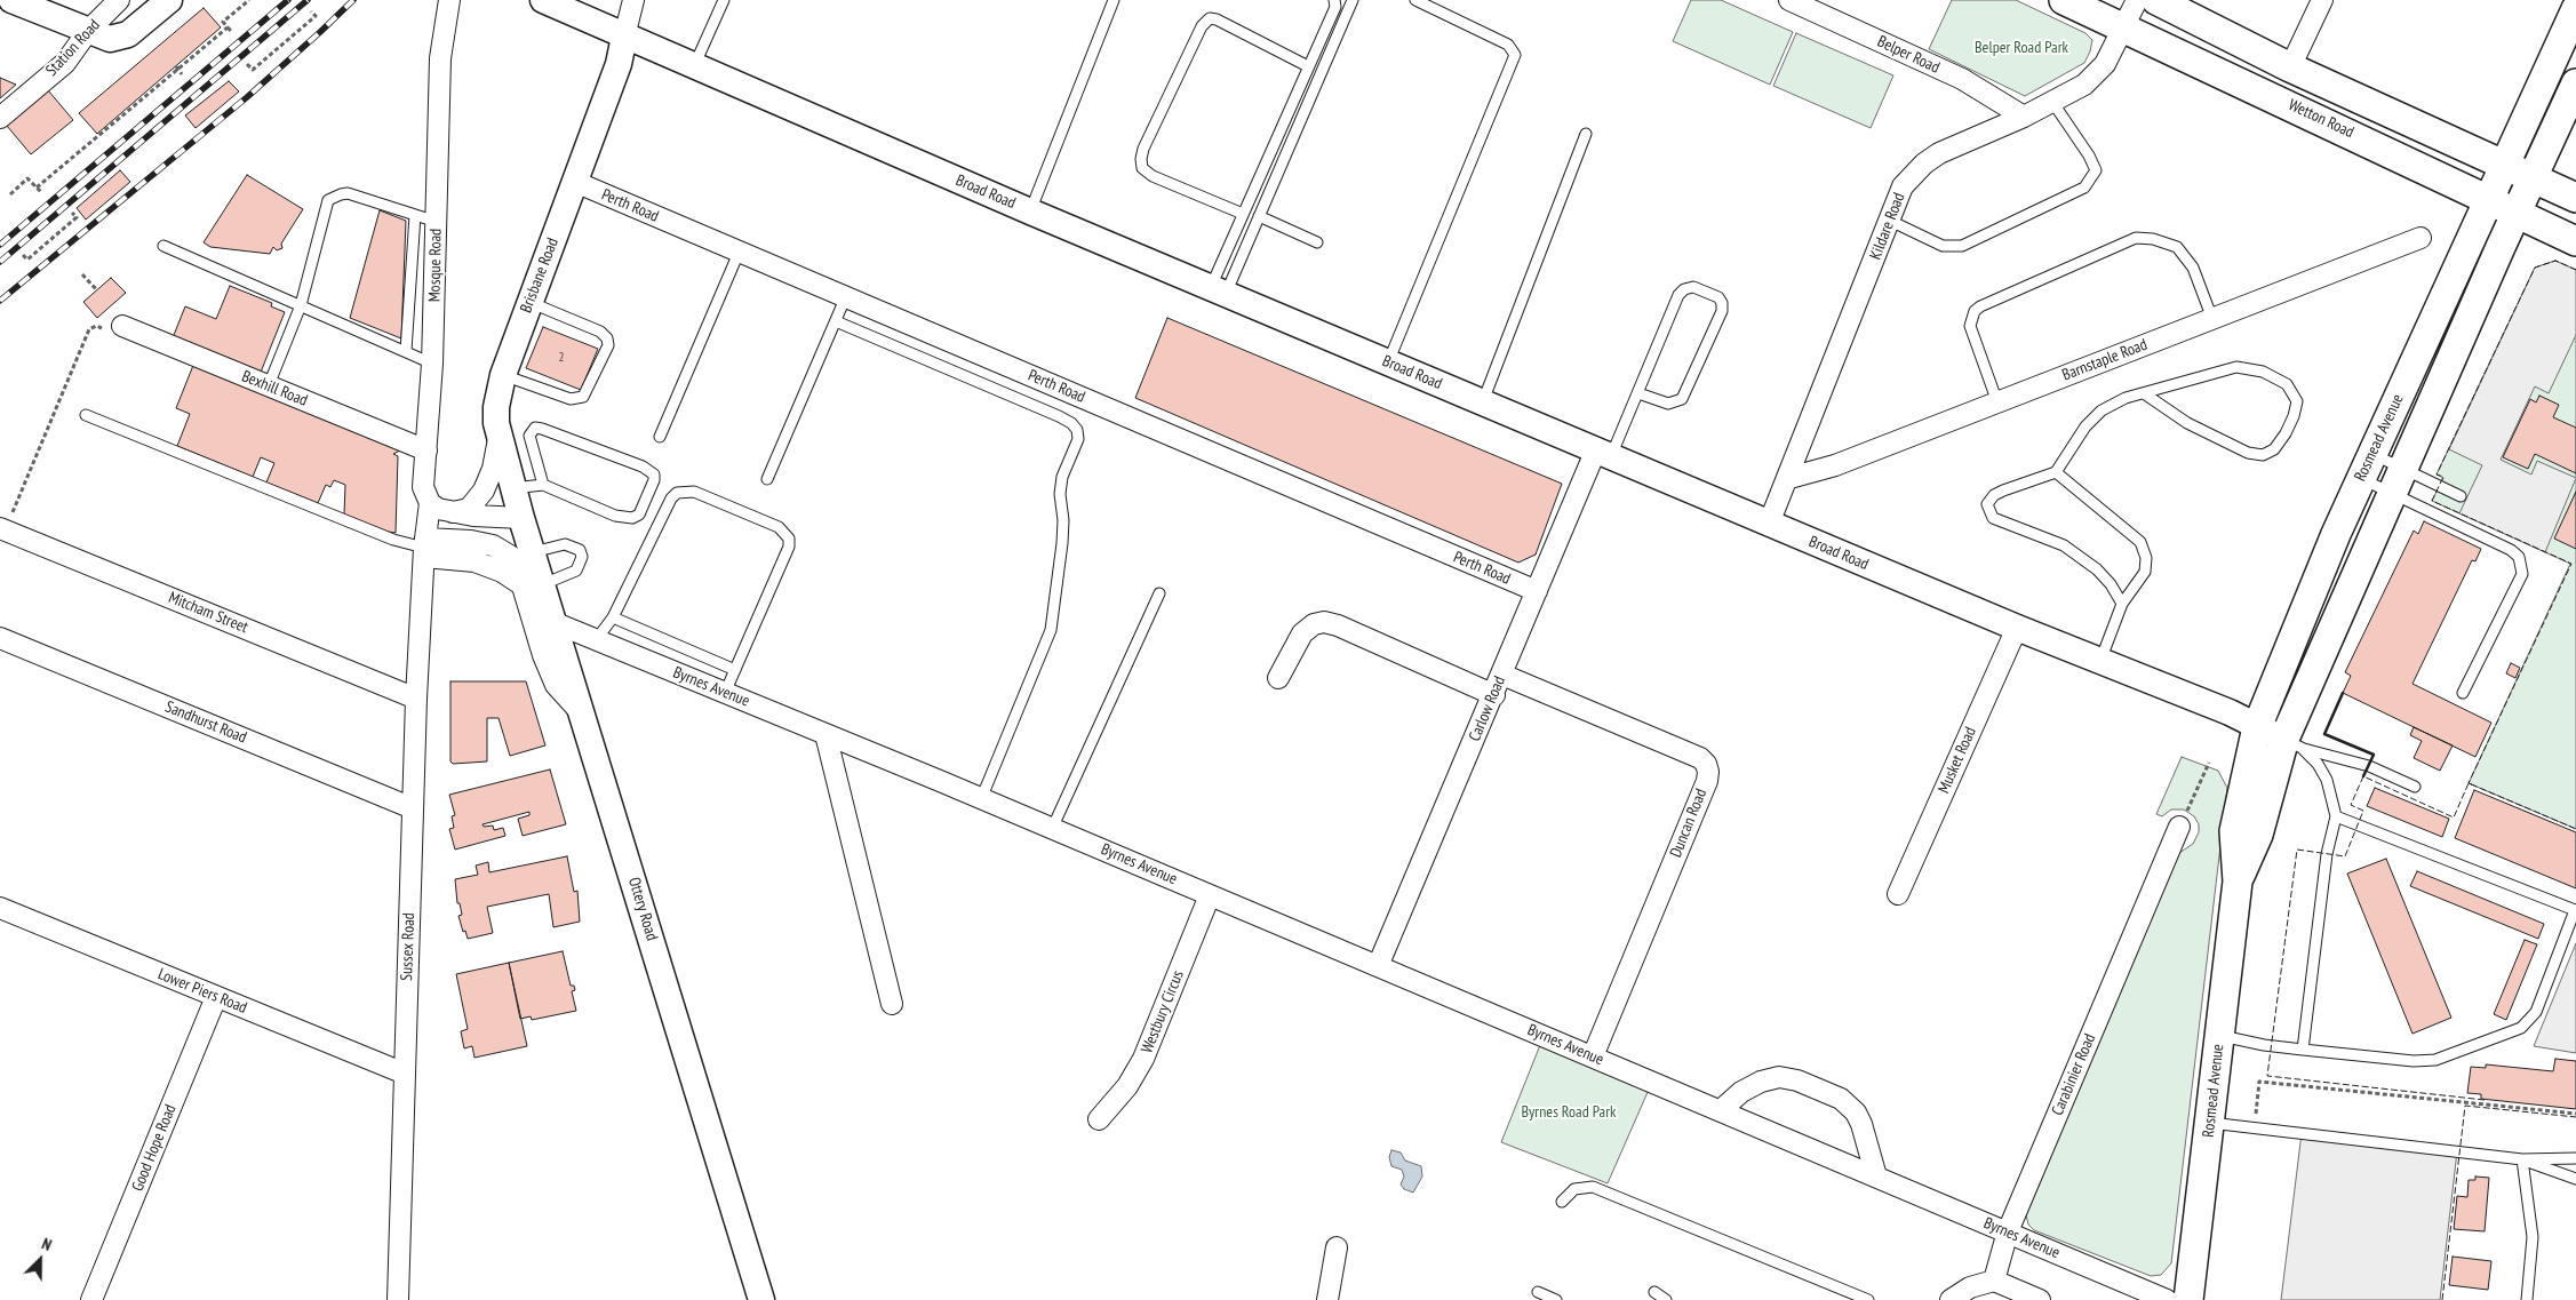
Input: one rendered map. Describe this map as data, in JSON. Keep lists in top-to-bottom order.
{
  "streets": {
    "main road": ["Wetton Road", "Rosmead Avenue"],
    "street": [
      "Station Road",
      "Belper Road",
      "Broad Road",
      "Perth Road",
      "Kildare Road",
      "Mosque Road",
      "Brisbane Road",
      "Barnstaple Road",
      "Bexhill Road",
      "Mitcham Street",
      "Byrnes Avenue",
      "Carlow Road",
      "Sandhurst Road",
      "Musket Road",
      "Duncan Road",
      "Ottery Road",
      "Sussex Road",
      "Lower Piers Road",
      "Westbury Circus",
      "Carabinier Road",
      "Good Hope Road"
    ]
  },
  "crossings": [
    ["Belper Road", "Kildare Road"],
    ["Wetton Road", "Kildare Road"],
    ["Wetton Road", "Rosmead Avenue"],
    ["Broad Road", "Kildare Road"],
    ["Broad Road", "Brisbane Road"],
    ["Broad Road", "Rosmead Avenue"],
    ["Broad Road", "Carlow Road"],
    ["Broad Road", "Musket Road"],
    ["Perth Road", "Brisbane Road"],
    ["Perth Road", "Carlow Road"],
    ["Kildare Road", "Barnstaple Road"],
    ["Mosque Road", "Bexhill Road"],
    ["Mosque Road", "Sussex Road"],
    ["Brisbane Road", "Ottery Road"],
    ["Mitcham Street", "Sussex Road"],
    ["Byrnes Avenue", "Carlow Road"],
    ["Byrnes Avenue", "Duncan Road"],
    ["Byrnes Avenue", "Ottery Road"],
    ["Byrnes Avenue", "Westbury Circus"],
    ["Byrnes Avenue", "Carabinier Road"],
    ["Carlow Road", "Duncan Road"],
    ["Sandhurst Road", "Sussex Road"],
    ["Sussex Road", "Lower Piers Road"],
    ["Lower Piers Road", "Good Hope Road"]
  ],
  "parks": ["Belper Road Park", "Byrnes Road Park"],
  "house_numbers": ["2"],
  "north": "top right"
}
